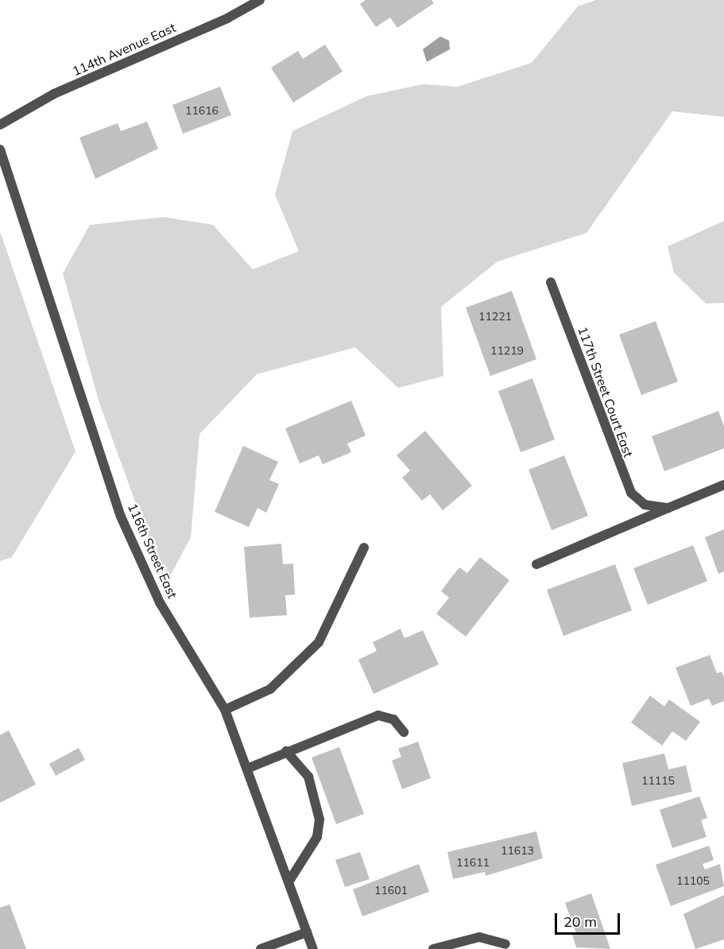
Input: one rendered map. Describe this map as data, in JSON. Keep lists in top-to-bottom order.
{
  "streets": {
    "street": ["114th Avenue East", "117th Street Court East", "116th Street East"]
  },
  "house_numbers": [
    "11616",
    "11221",
    "11219",
    "11115",
    "11613",
    "11611",
    "11105",
    "11601"
  ],
  "scale_bar": "20 m"
}
